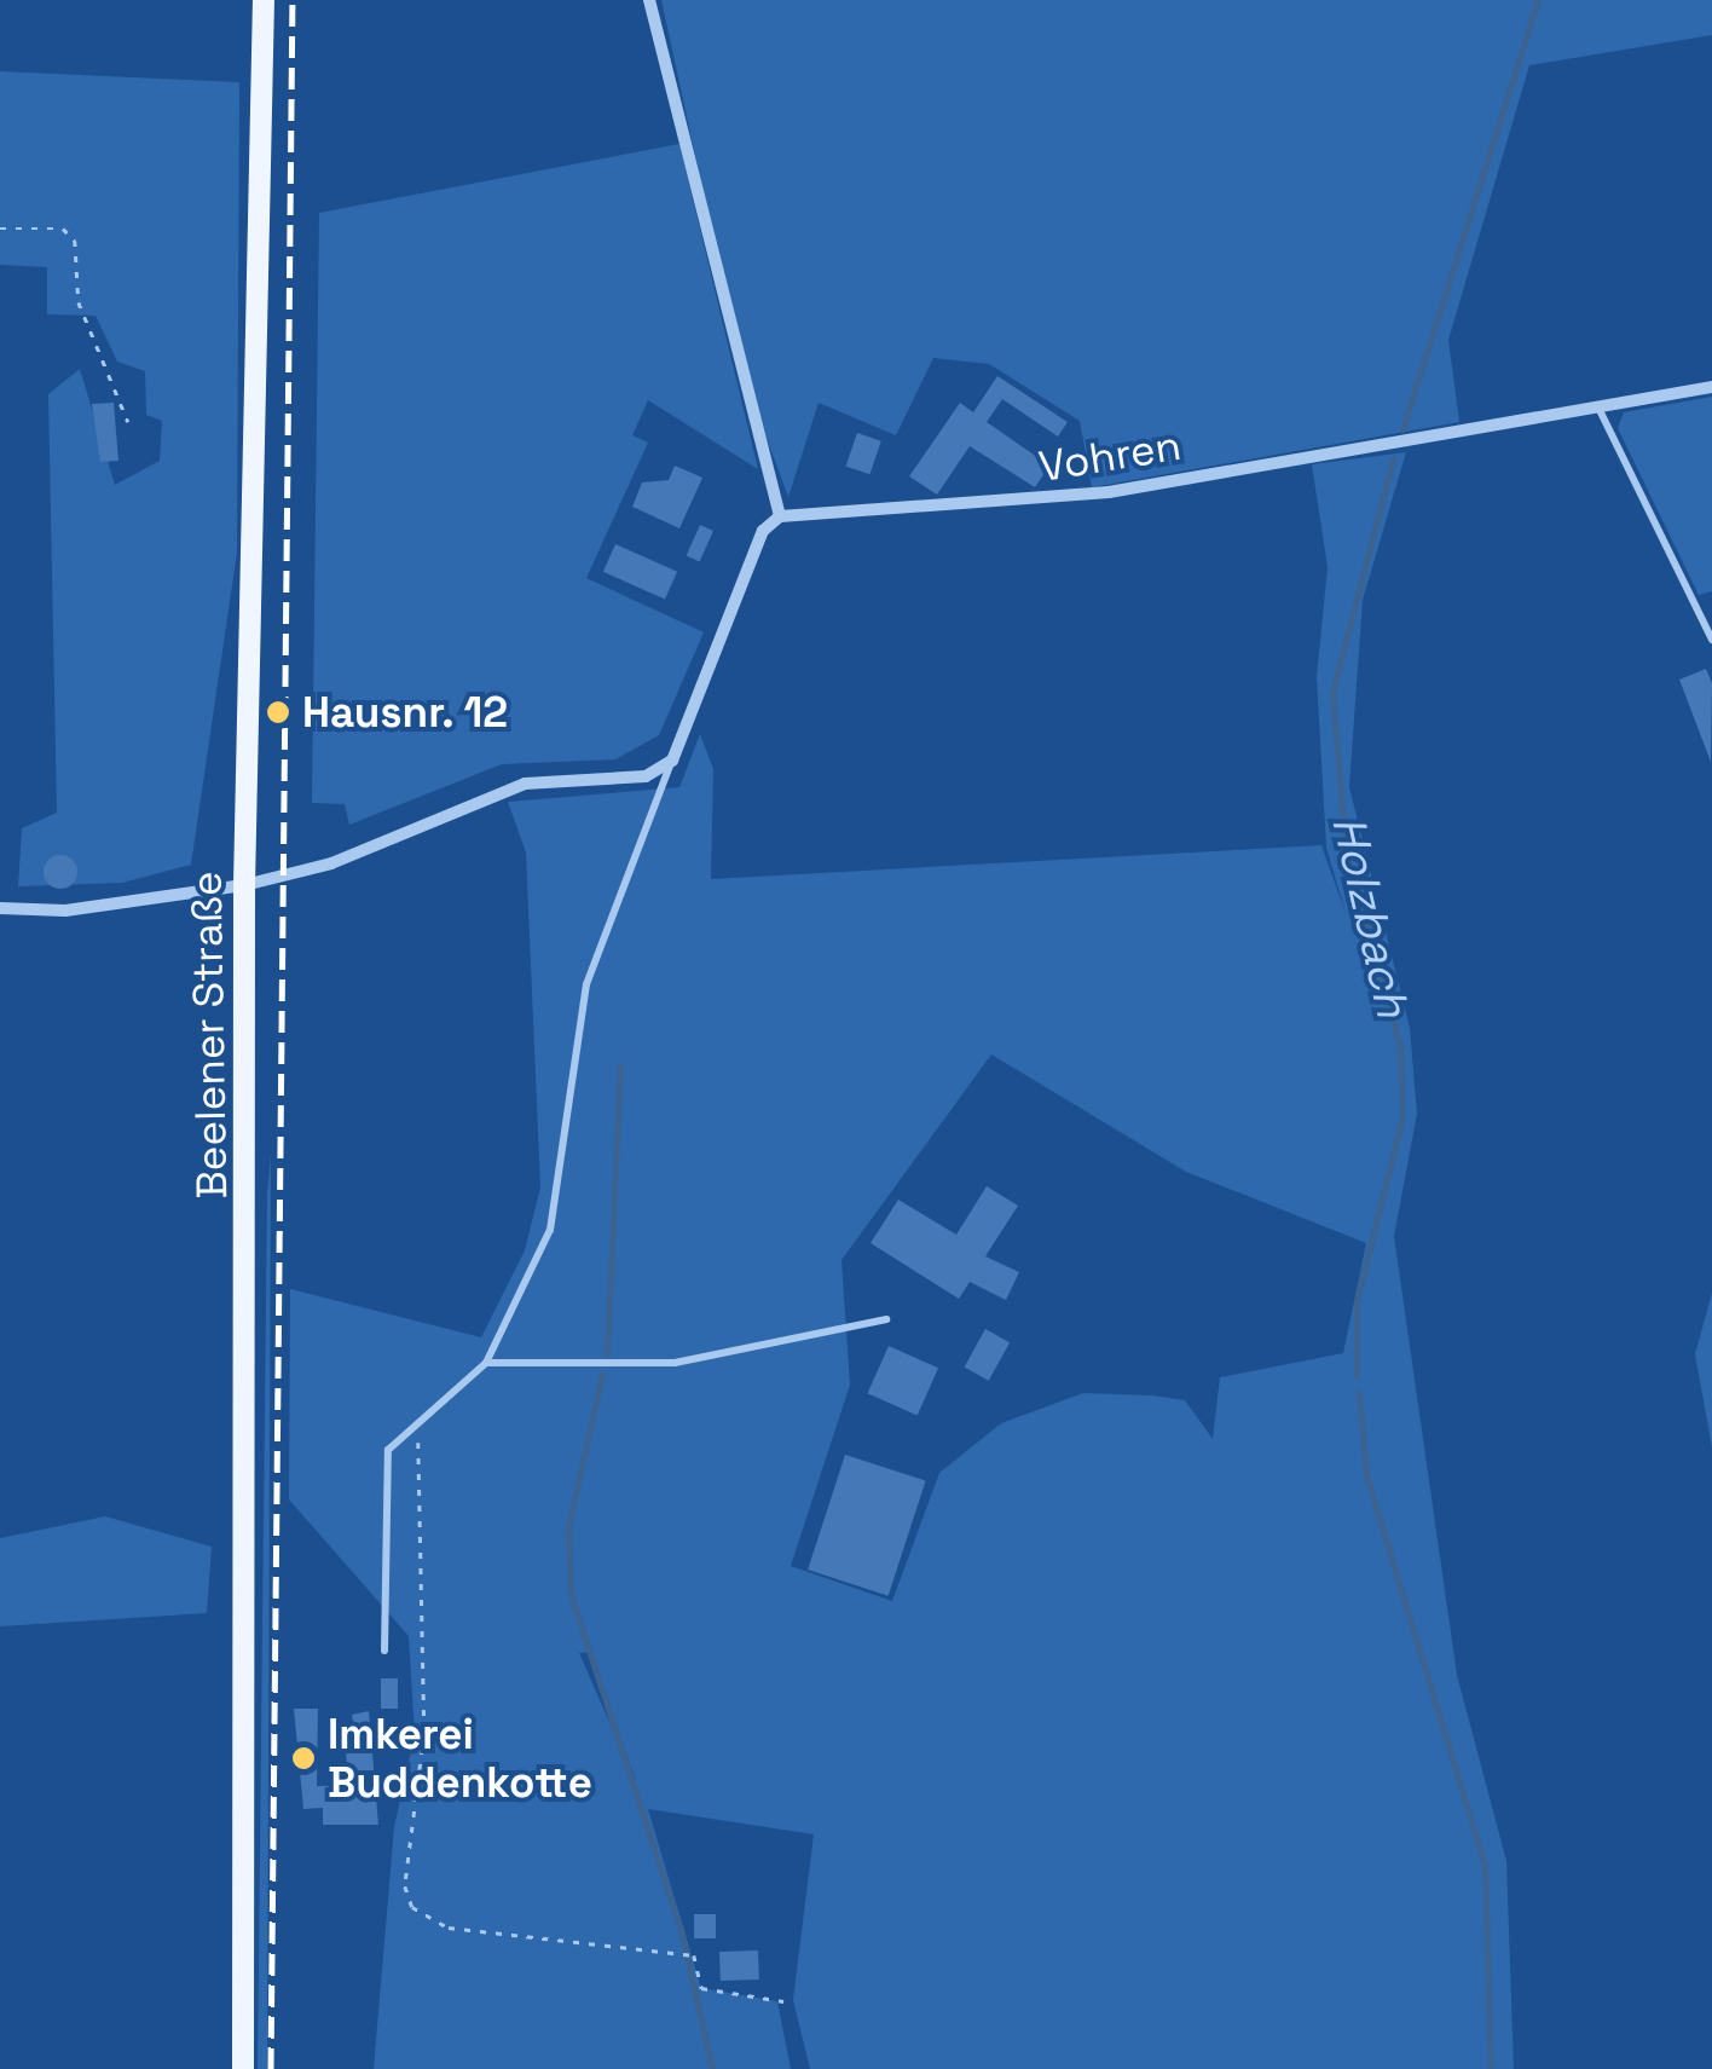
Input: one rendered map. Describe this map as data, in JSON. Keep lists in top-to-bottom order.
{
  "streets": {
    "main road": ["Beelener Straße"],
    "street": ["Vohren"]
  },
  "water": ["Holzbach"],
  "places": ["Hausnr. 12", "Imkerei Buddenkotte"]
}
